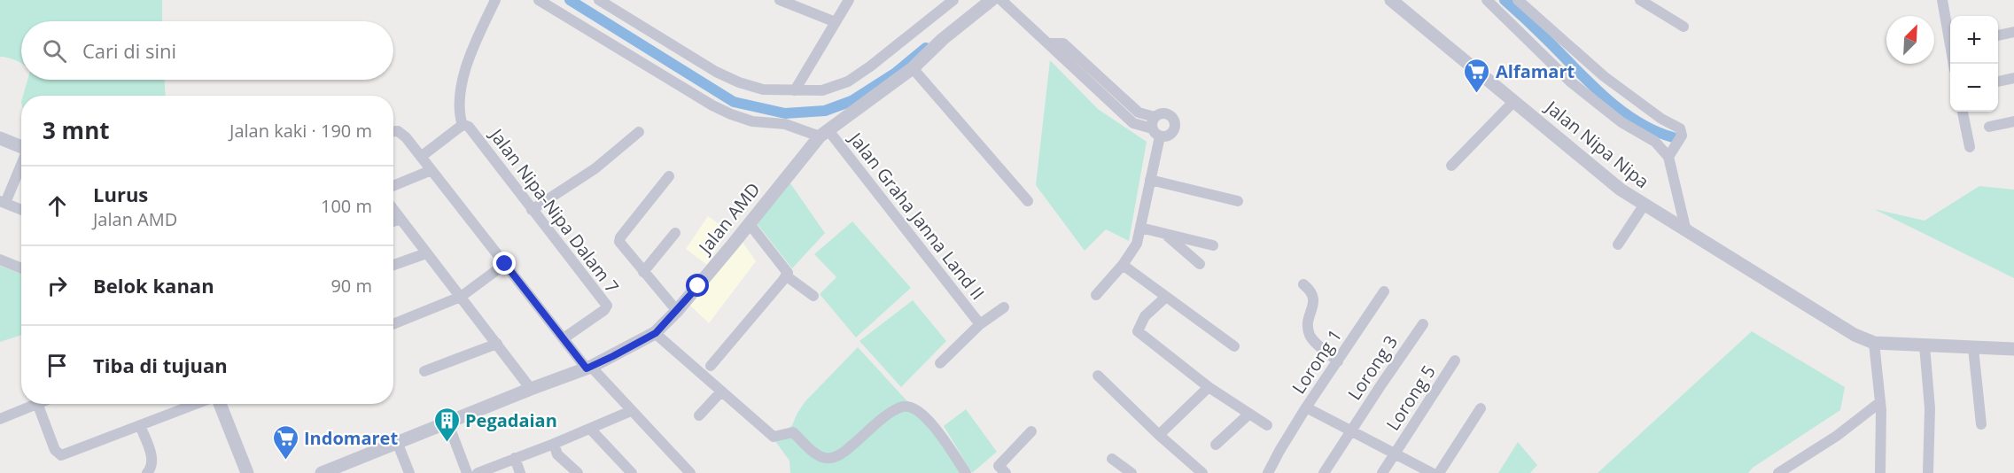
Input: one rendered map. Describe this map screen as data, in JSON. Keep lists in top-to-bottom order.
{
  "streets": {
    "street": [
      "Jalan Nipa Nipa",
      "Jalan Nipa-Nipa Dalam 7",
      "Jalan Graha Janna Land II",
      "Jalan AMD",
      "Lorong 1",
      "Lorong 3",
      "Lorong 5"
    ]
  },
  "crossings": [
    ["Jalan Graha Janna Land II", "Jalan AMD"]
  ],
  "places": {
    "supermarket": ["Alfamart", "Indomaret"],
    "building": ["Pegadaian"]
  },
  "north": "top right",
  "page": {
    "map_buttons": ["+", "−"],
    "search": "Cari di sini",
    "heading": ["3 mnt", "Jalan kaki · 190 m"],
    "list": [
      ["Lurus", "Jalan AMD", "100 m"],
      ["Belok kanan", "90 m"],
      "Tiba di tujuan"
    ]
  }
}
